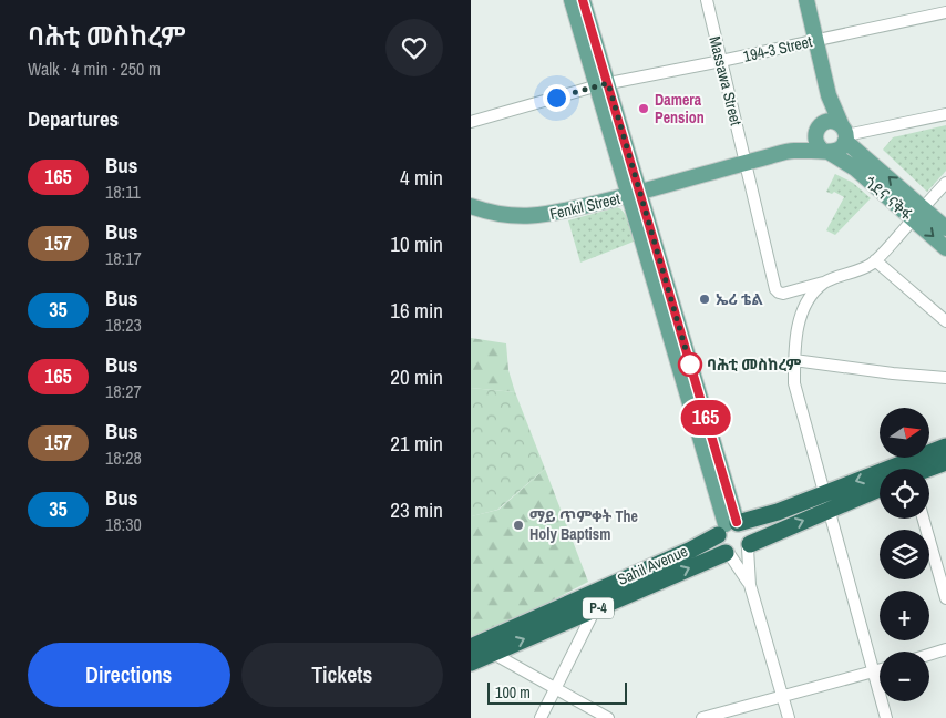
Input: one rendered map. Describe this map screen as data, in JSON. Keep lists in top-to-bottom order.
{
  "streets": {
    "highway": ["Sahil Avenue", "P-4"],
    "main road": ["ጎደና ናቅፋ", "Fenkil Street"],
    "street": ["194-3 Street", "Massawa Street"]
  },
  "crossings": [
    ["194-3 Street", "Massawa Street"],
    ["194-3 Street", "ጎደና ናቅፋ"],
    ["Massawa Street", "Fenkil Street"],
    ["ጎደና ናቅፋ", "Fenkil Street"],
    ["Sahil Avenue", "P-4"]
  ],
  "places": [
    "Damera Pension",
    "ኤሪ ቴል",
    "ባሕቲ መስከረም",
    "ማይ ጥምቀት The Holy Baptism"
  ],
  "lines": ["bus line 165"],
  "scale_bar": "100 m",
  "north": "right",
  "page": {
    "heading": [
      ["ባሕቲ መስከረም", "Walk · 4 min · 250 m"],
      "Departures"
    ],
    "on_map": "165",
    "list": [
      {
        "mark": "165",
        "name": "Bus",
        "note": "18:11",
        "value": "4 min"
      },
      {
        "mark": "157",
        "name": "Bus",
        "note": "18:17",
        "value": "10 min"
      },
      {
        "mark": "35",
        "name": "Bus",
        "note": "18:23",
        "value": "16 min"
      },
      {
        "mark": "165",
        "name": "Bus",
        "note": "18:27",
        "value": "20 min"
      },
      {
        "mark": "157",
        "name": "Bus",
        "note": "18:28",
        "value": "21 min"
      },
      {
        "mark": "35",
        "name": "Bus",
        "note": "18:30",
        "value": "23 min"
      }
    ],
    "map_buttons": ["+", "−"],
    "buttons": ["Directions", "Tickets"],
    "scale": "100 m"
  }
}
